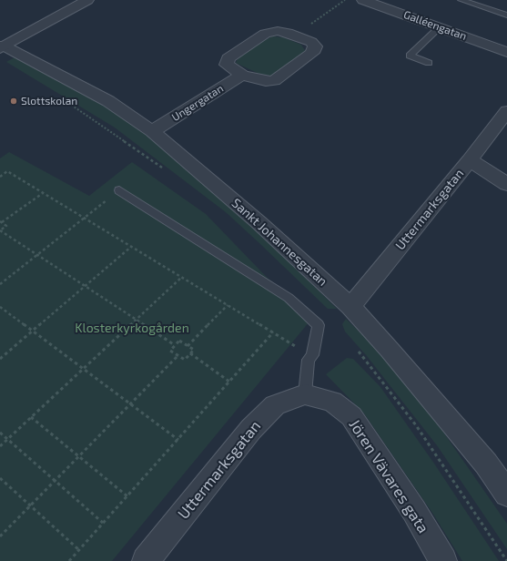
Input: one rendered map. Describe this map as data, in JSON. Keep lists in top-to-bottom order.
{
  "streets": {
    "street": [
      "Galléengatan",
      "Ungergatan",
      "Uttermarksgatan",
      "Sankt Johannesgatan",
      "Jören Vävares gata"
    ]
  },
  "crossings": [
    ["Ungergatan", "Sankt Johannesgatan"],
    ["Uttermarksgatan", "Sankt Johannesgatan"],
    ["Uttermarksgatan", "Jören Vävares gata"]
  ],
  "parks": ["Klosterkyrkogården"],
  "places": ["Slottskolan"]
}
